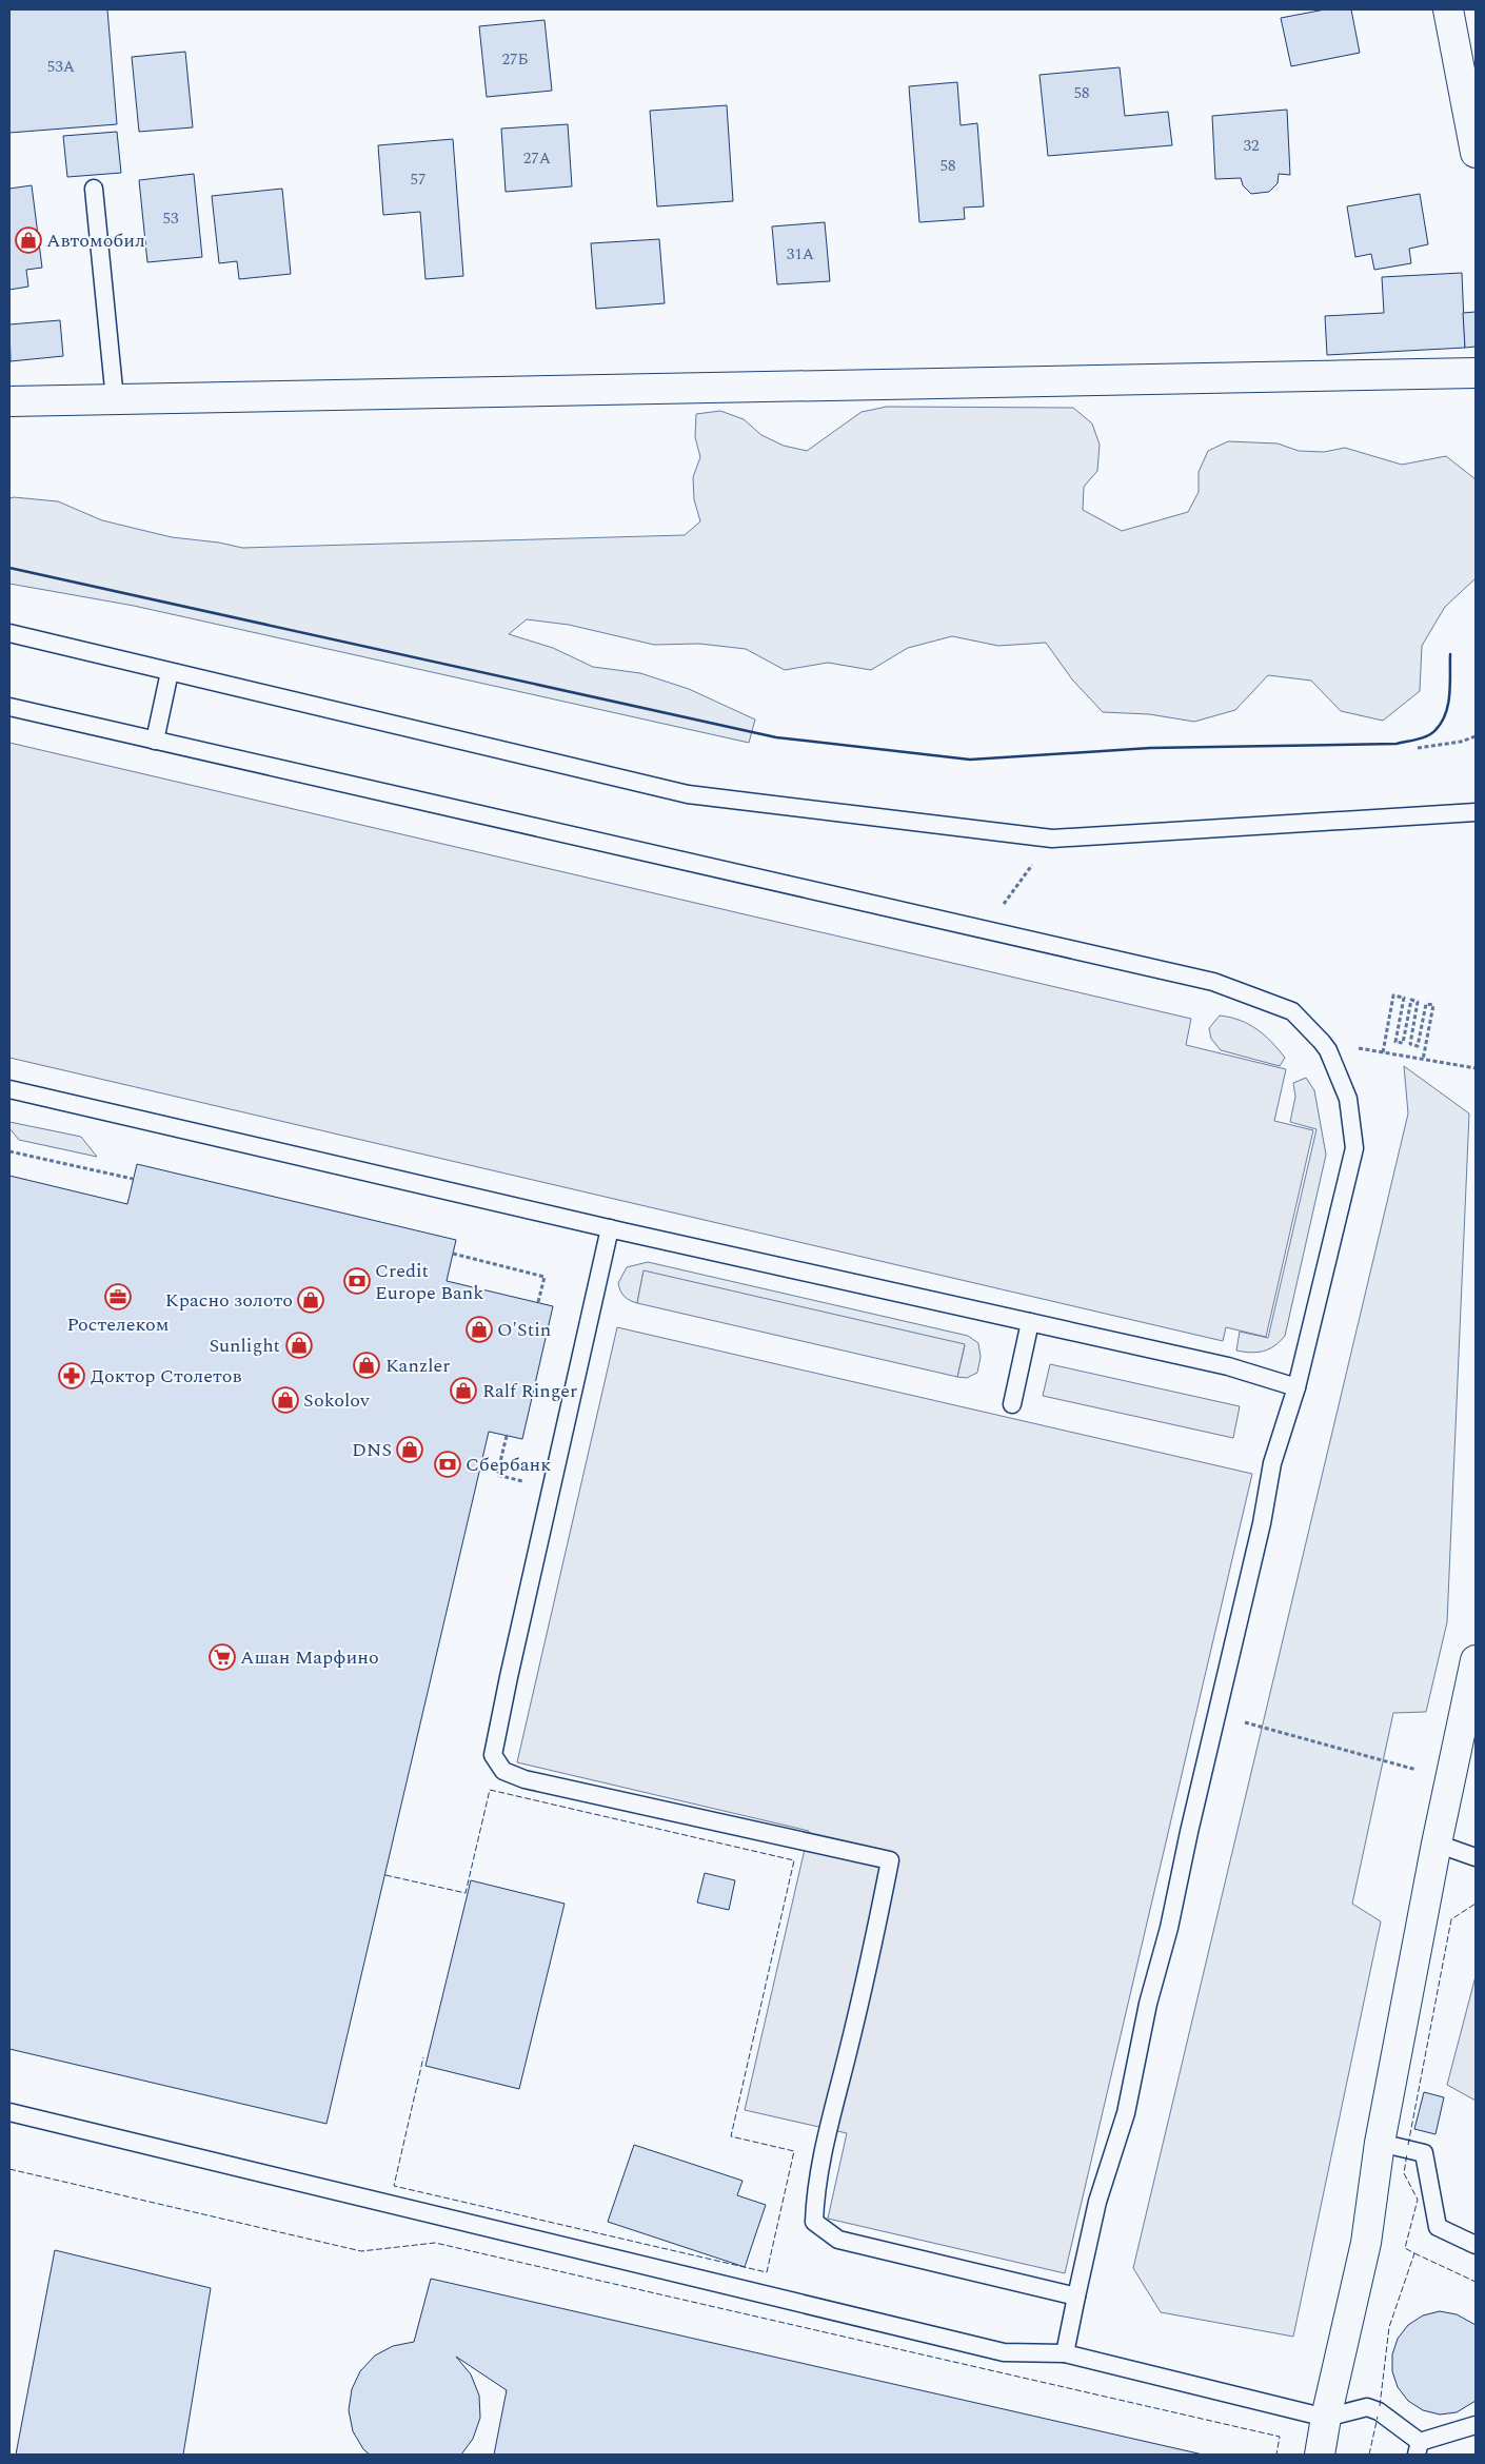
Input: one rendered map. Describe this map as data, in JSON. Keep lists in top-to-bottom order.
{
  "places": {
    "shop": [
      "Автомобил",
      "Красно золото",
      "O'Stin",
      "Sunlight",
      "Kanzler",
      "Ralf Ringer",
      "Sokolov",
      "DNS"
    ],
    "bank": ["Credit Europe Bank", "Сбербанк"],
    "office": ["Ростелеком"],
    "pharmacy": ["Доктор Столетов"],
    "supermarket": ["Ашан Марфино"]
  },
  "house_numbers": [
    "27Б",
    "53А",
    "58",
    "32",
    "27А",
    "58",
    "57",
    "53",
    "31А"
  ]
}
